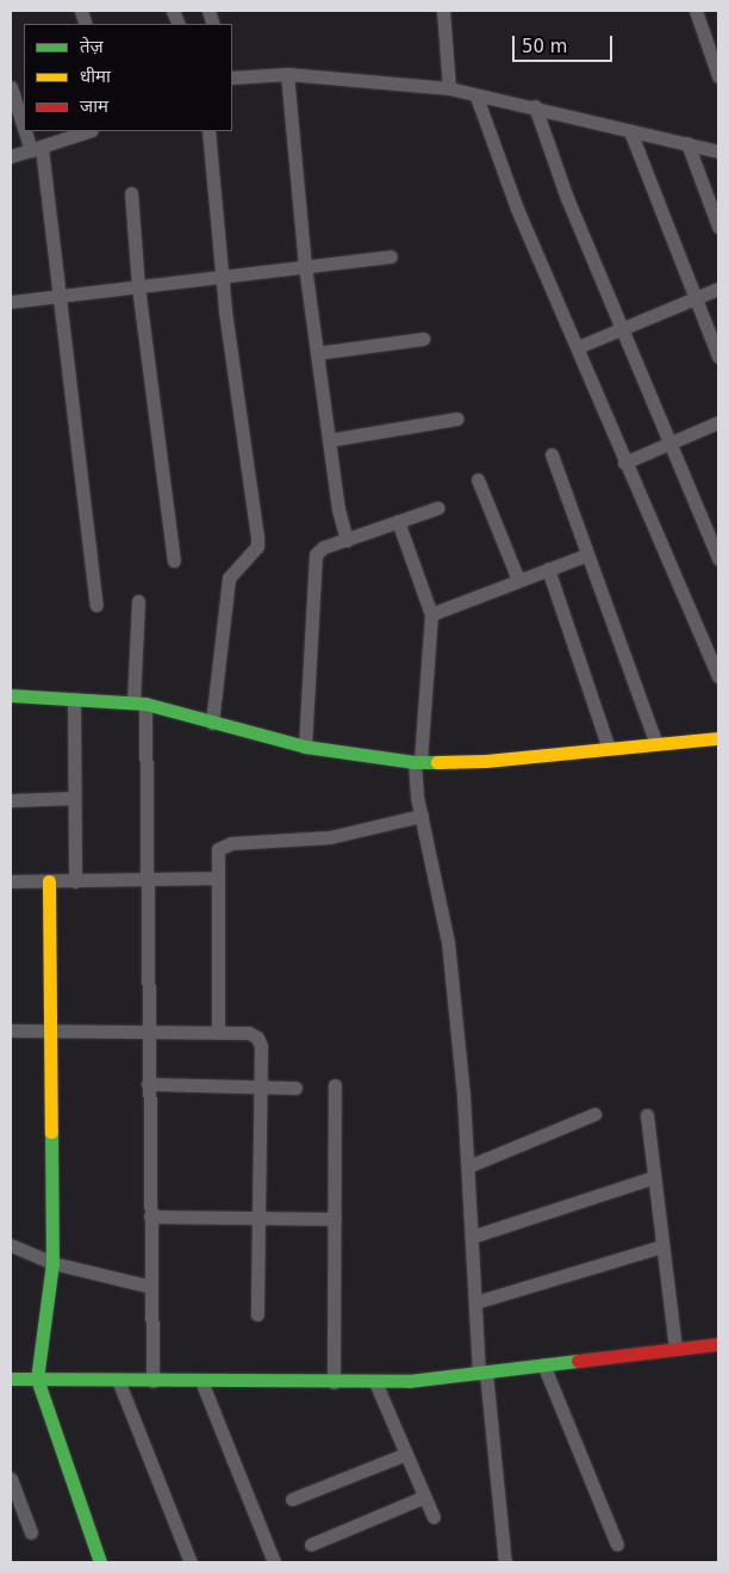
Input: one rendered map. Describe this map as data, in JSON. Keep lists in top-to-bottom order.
{
  "legend": ["तेज़", "धीमा", "जाम"],
  "scale_bar": "50 m"
}
